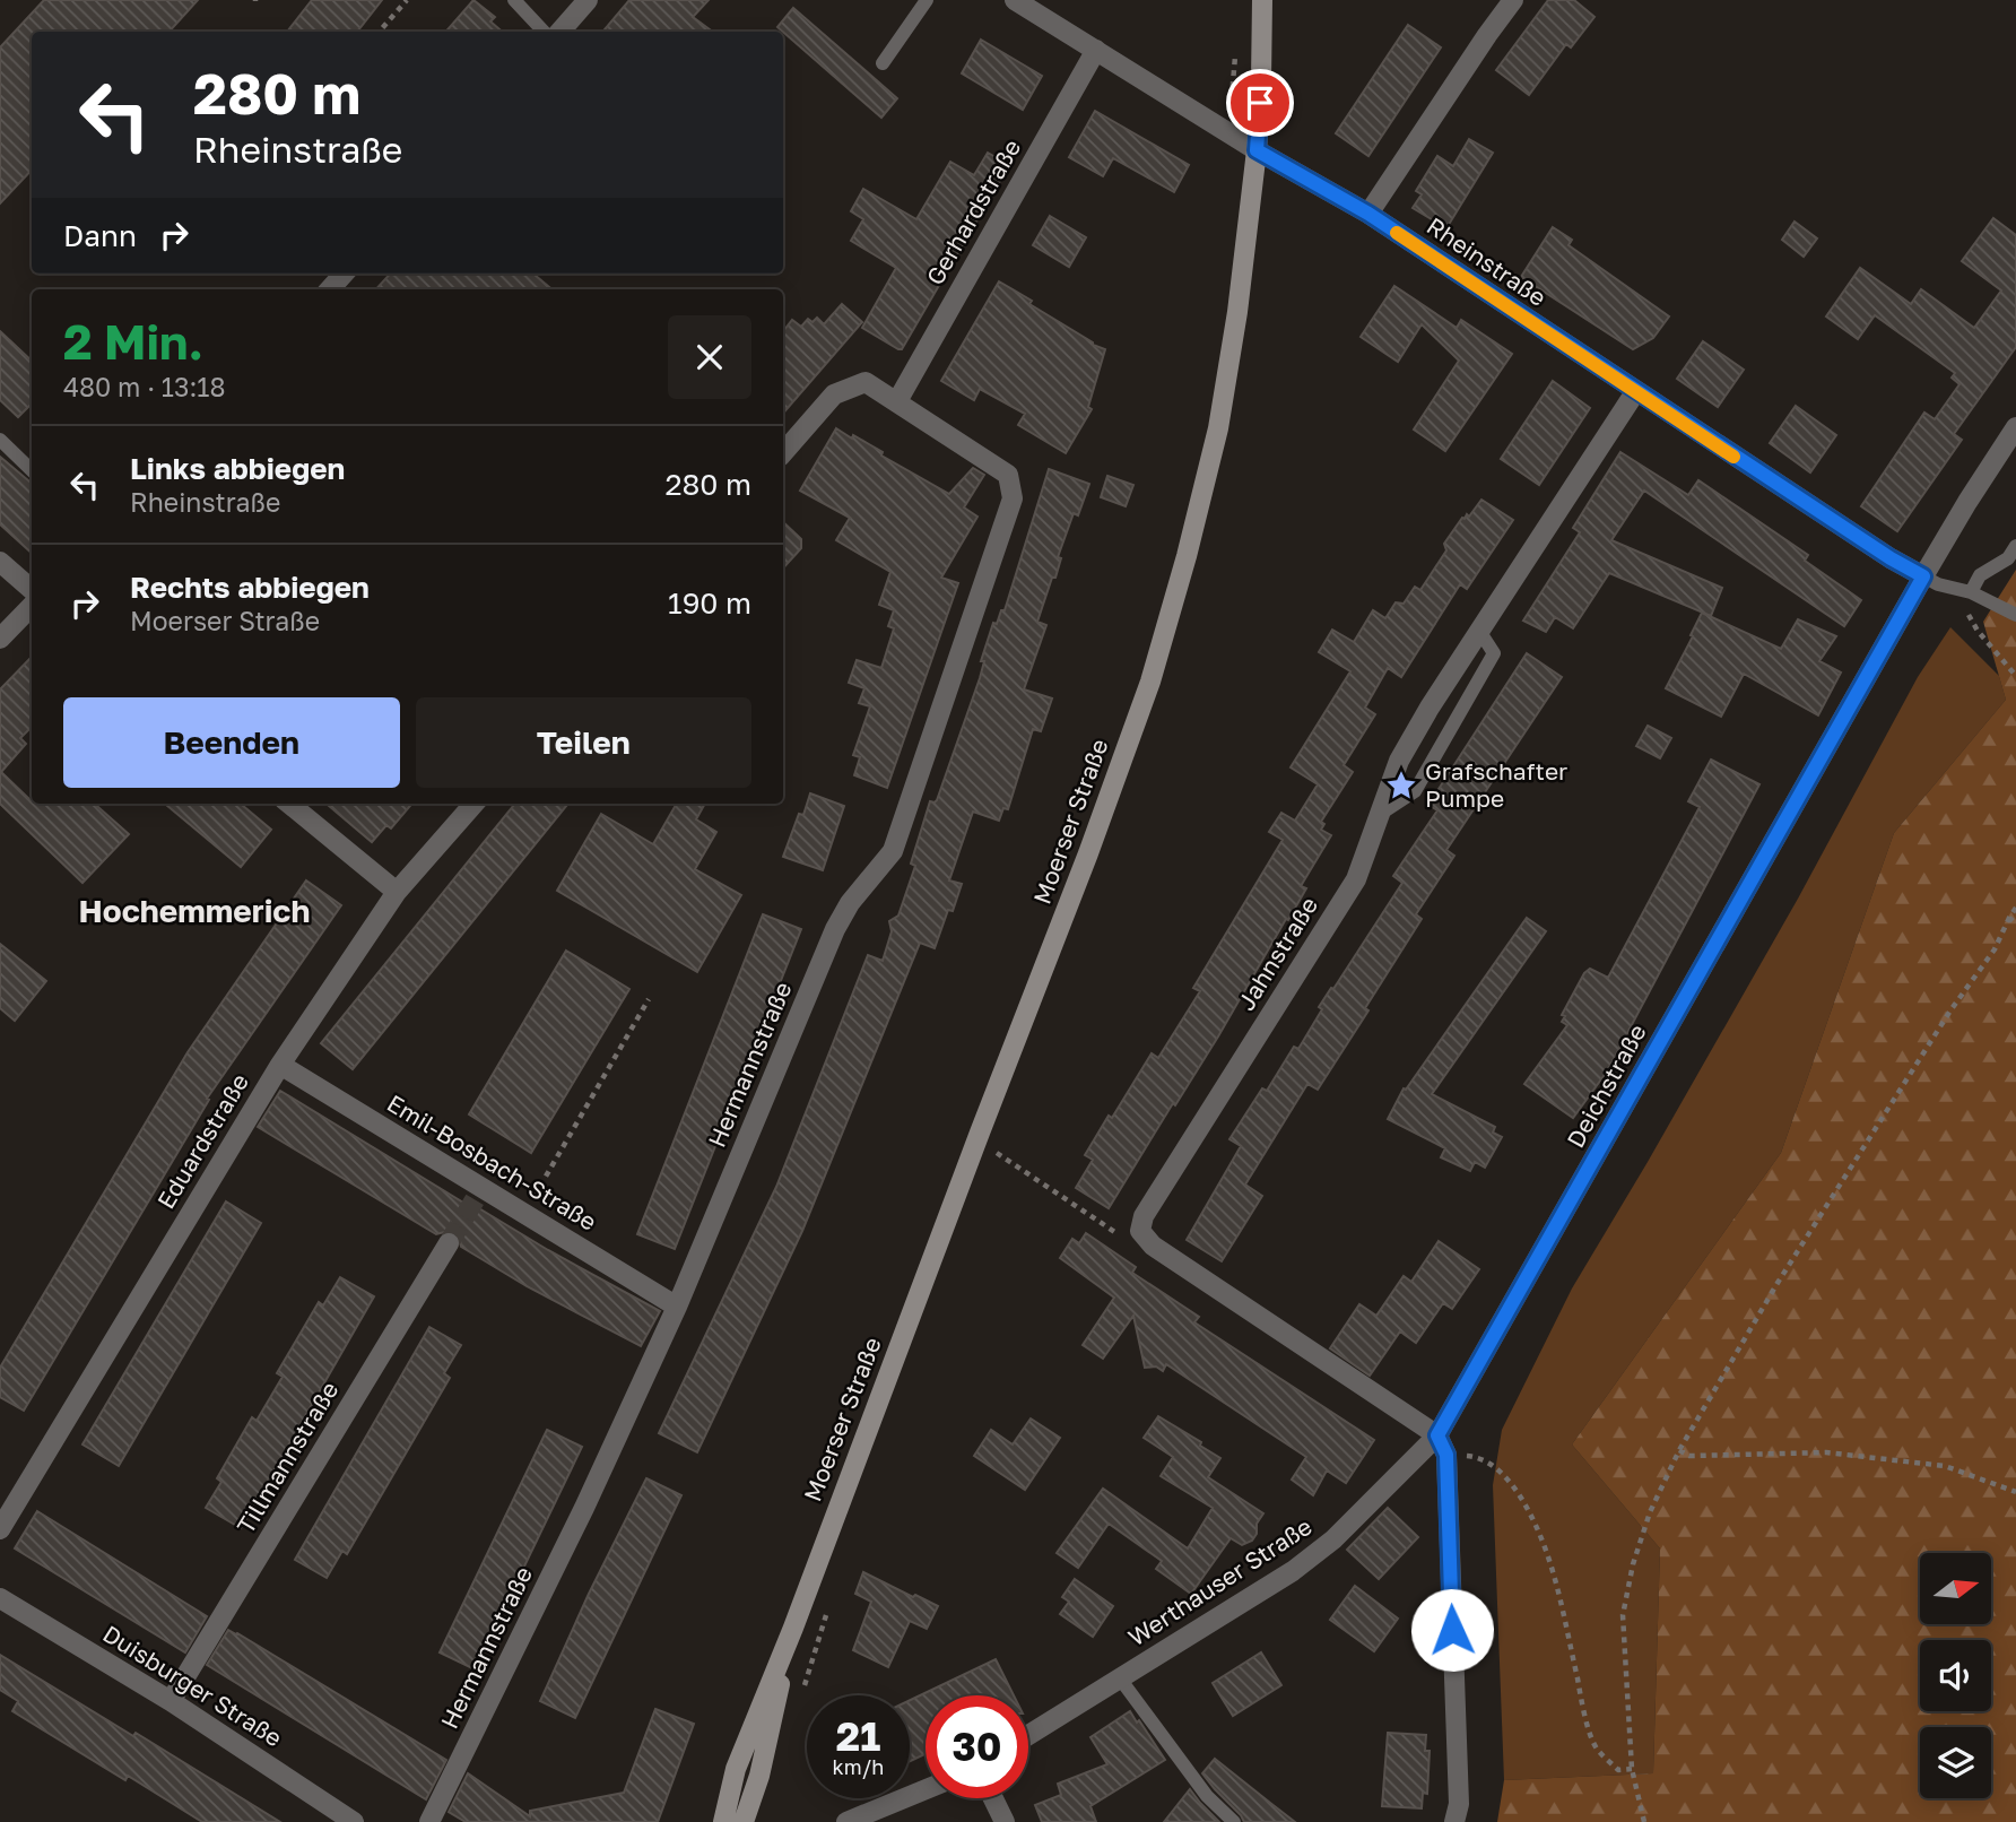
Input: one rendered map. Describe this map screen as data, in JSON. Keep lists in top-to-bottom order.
{
  "streets": {
    "main road": ["Moerser Straße"],
    "street": [
      "Gerhardstraße",
      "Rheinstraße",
      "Jahnstraße",
      "Hermannstraße",
      "Deichstraße",
      "Eduardstraße",
      "Emil-Bosbach-Straße",
      "Tillmannstraße",
      "Werthauser Straße",
      "Duisburger Straße"
    ]
  },
  "crossings": [
    ["Gerhardstraße", "Rheinstraße"],
    ["Gerhardstraße", "Hermannstraße"],
    ["Rheinstraße", "Moerser Straße"],
    ["Rheinstraße", "Jahnstraße"],
    ["Rheinstraße", "Deichstraße"],
    ["Hermannstraße", "Emil-Bosbach-Straße"],
    ["Deichstraße", "Werthauser Straße"],
    ["Eduardstraße", "Emil-Bosbach-Straße"],
    ["Tillmannstraße", "Duisburger Straße"]
  ],
  "districts": ["Hochemmerich"],
  "places": {
    "place": ["Grafschafter Pumpe"]
  },
  "north": "right",
  "page": {
    "turn": ["280 m", "Rheinstraße"],
    "then": "Dann",
    "heading": ["2 Min.", "480 m · 13:18"],
    "list": [
      {
        "name": "Links abbiegen",
        "note": "Rheinstraße",
        "value": "280 m"
      },
      {
        "name": "Rechts abbiegen",
        "note": "Moerser Straße",
        "value": "190 m"
      }
    ],
    "buttons": ["Beenden", "Teilen"],
    "speed": "21 km/h",
    "limit": "30"
  }
}
